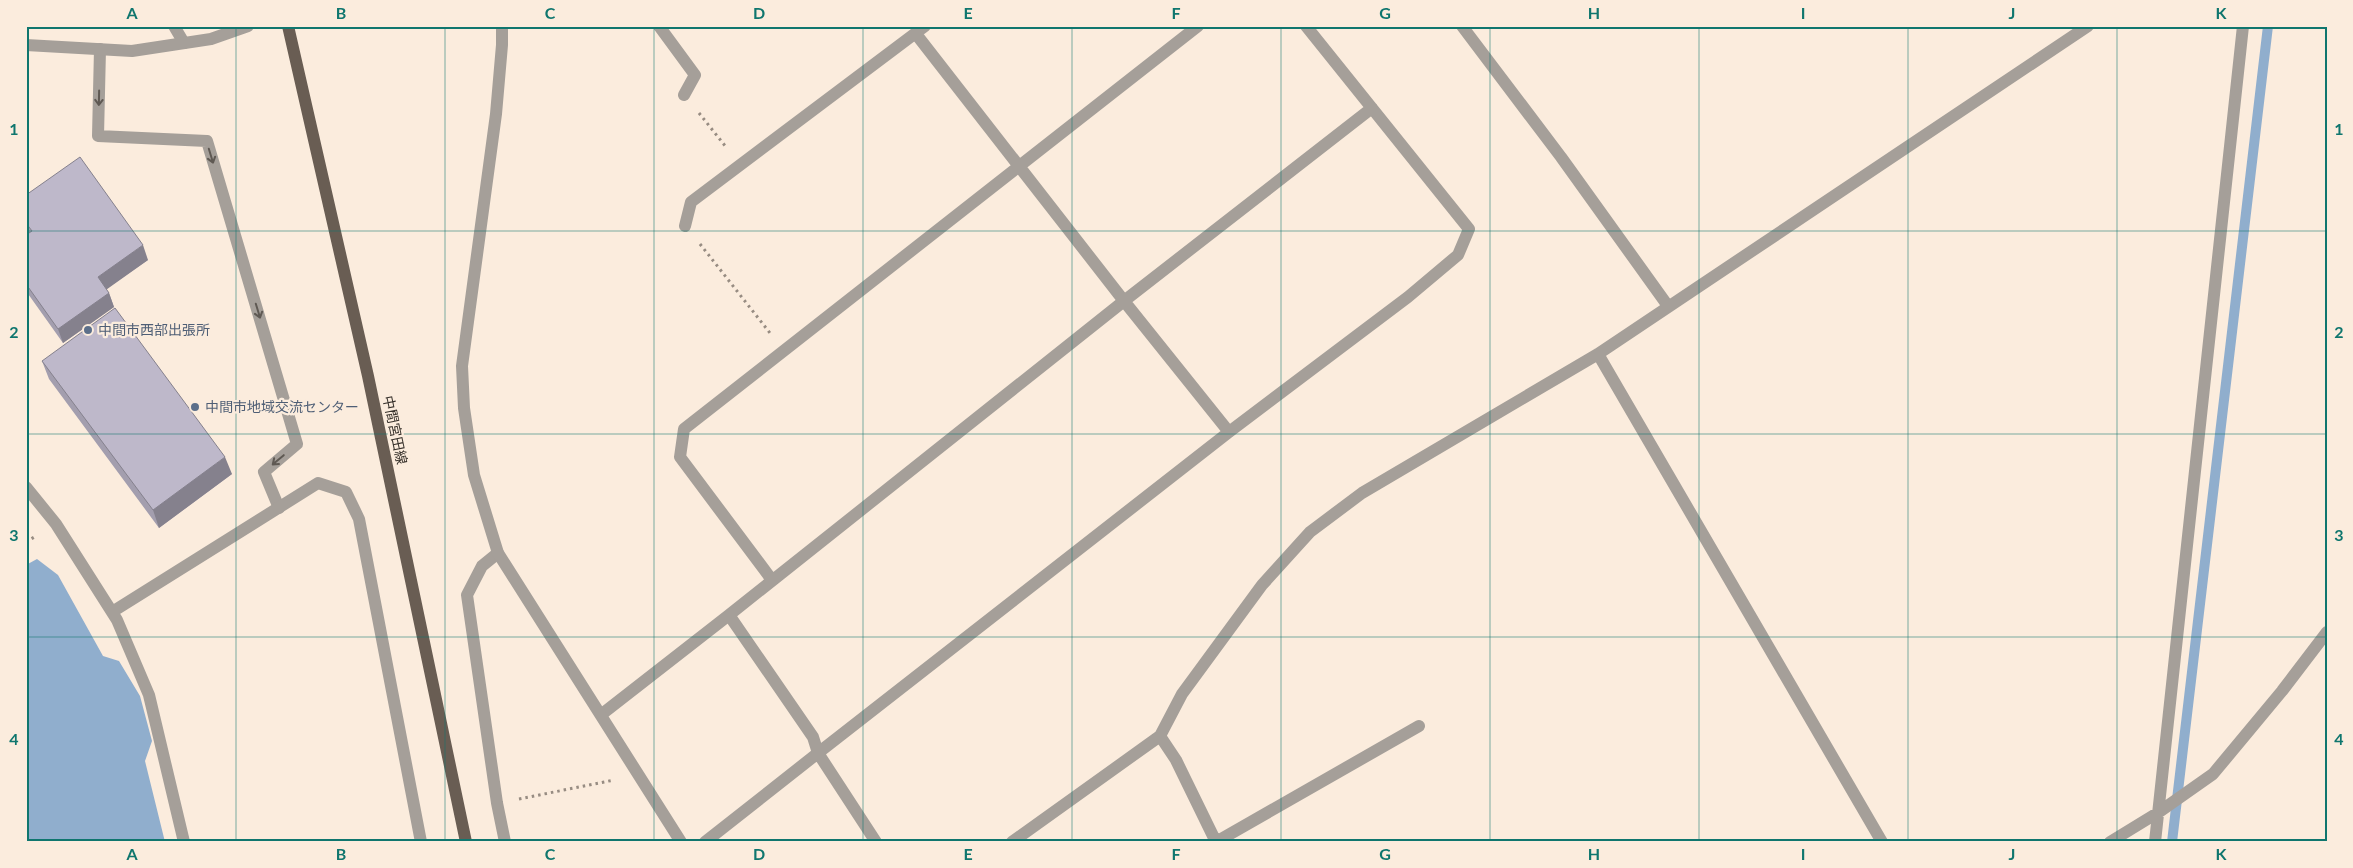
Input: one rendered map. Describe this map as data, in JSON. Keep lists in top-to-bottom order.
{
  "streets": {
    "main road": ["中間宮田線"]
  },
  "places": ["中間市西部出張所", "中間市地域交流センター"],
  "grid": {
    "columns": [
      "A",
      "B",
      "C",
      "D",
      "E",
      "F",
      "G",
      "H",
      "I",
      "J",
      "K"
    ],
    "rows": [
      "1",
      "2",
      "3",
      "4"
    ]
  }
}
